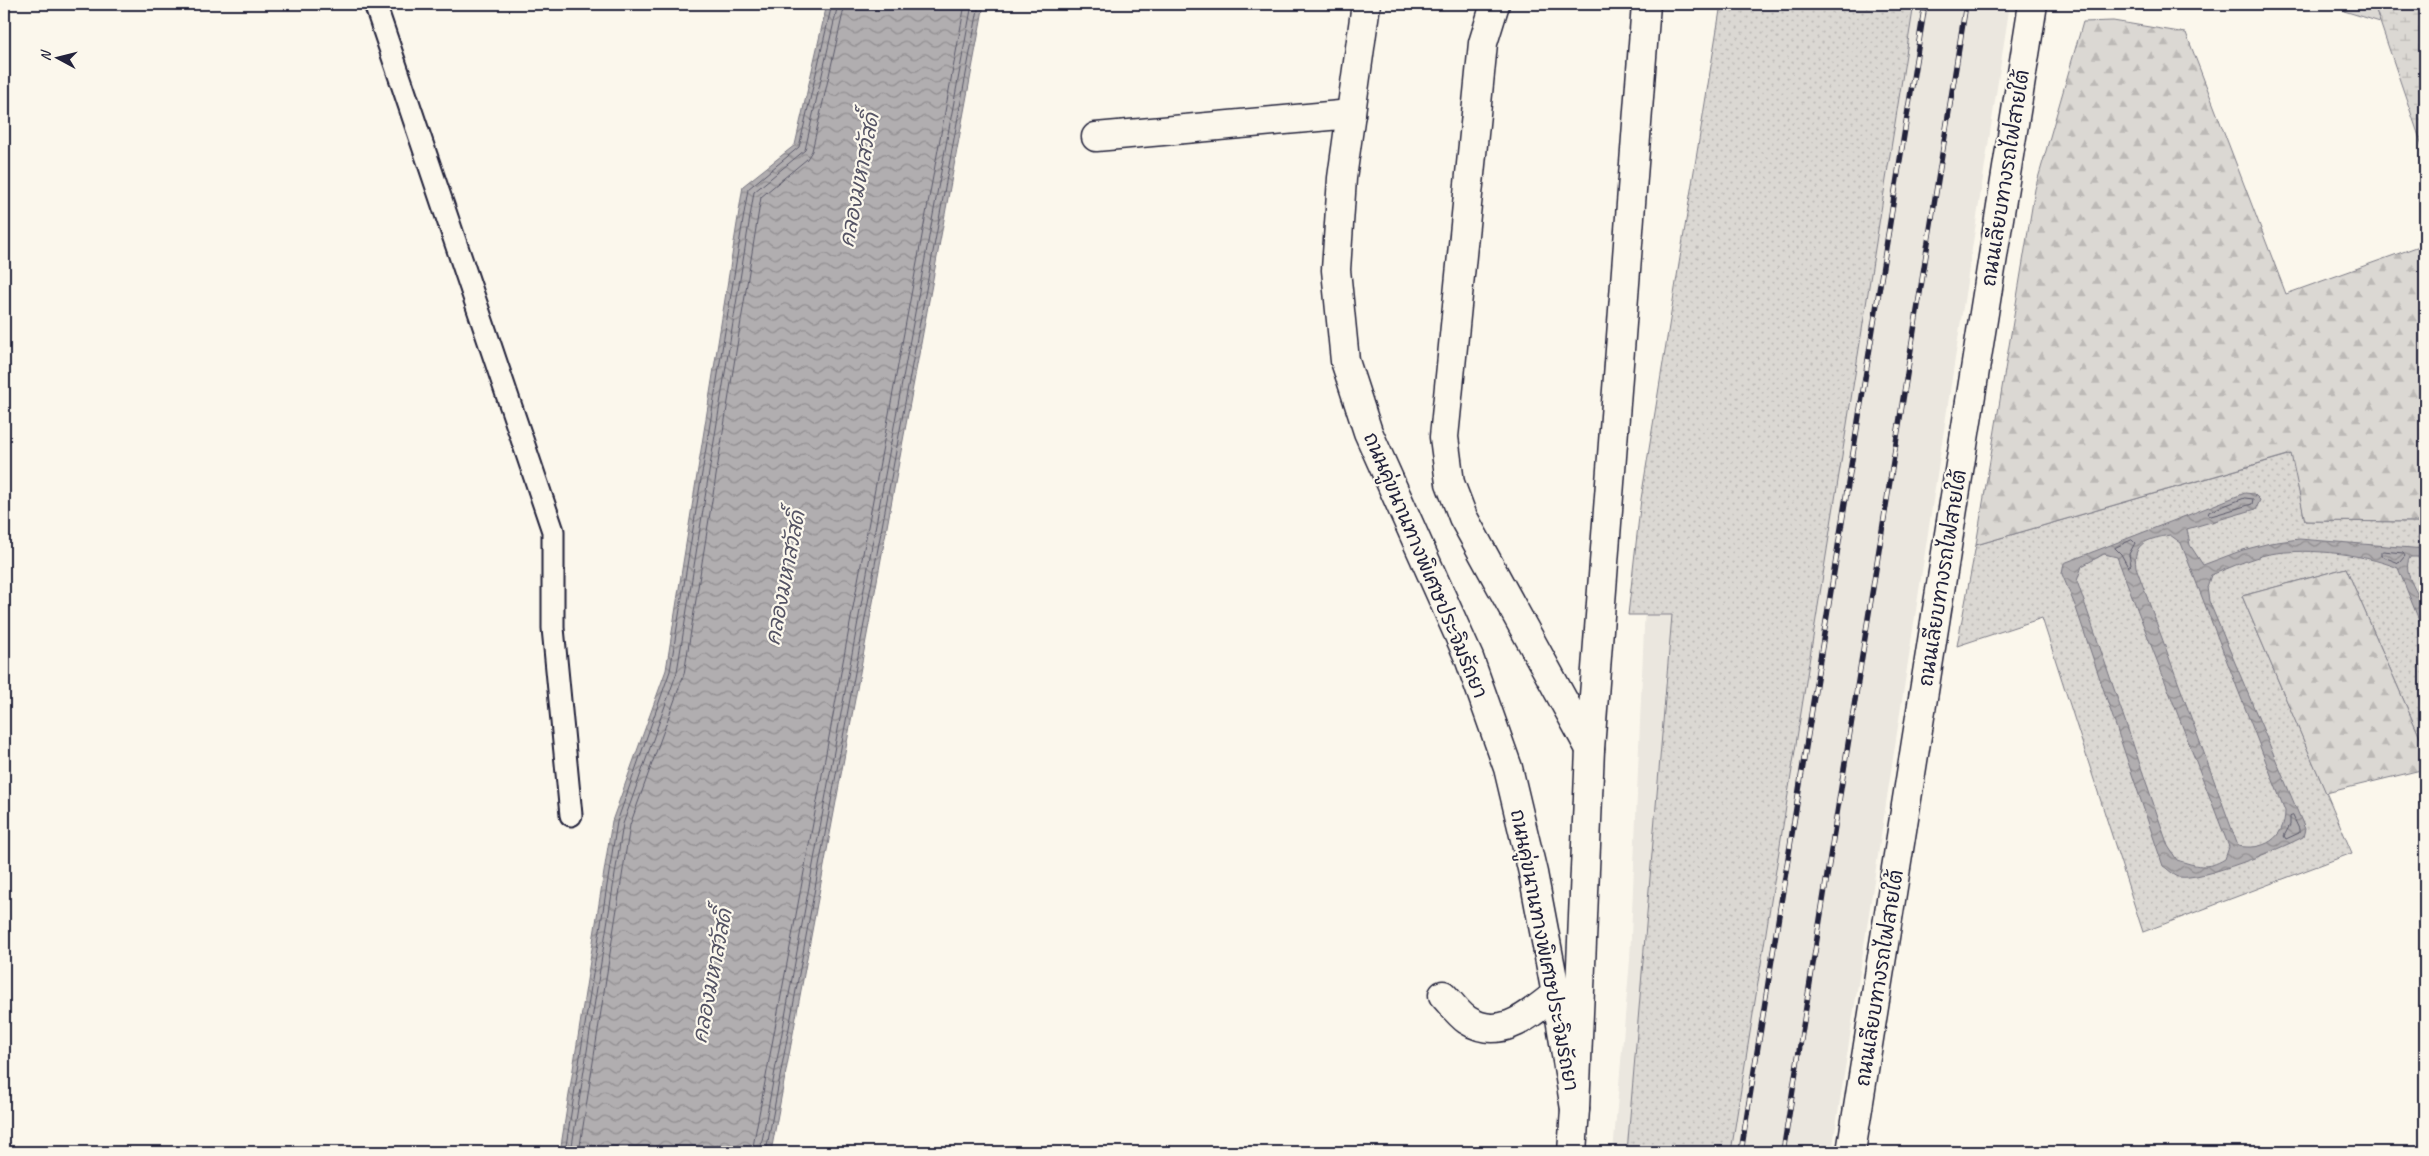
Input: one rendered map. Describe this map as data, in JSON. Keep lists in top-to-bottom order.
{
  "streets": {
    "main road": ["ถนนเลียบทางรถไฟสายใต้", "ถนนคู่ขนานทางพิเศษประจิมรัถยา"]
  },
  "water": ["คลองมหาสวัสดิ์"],
  "north": "left"
}
